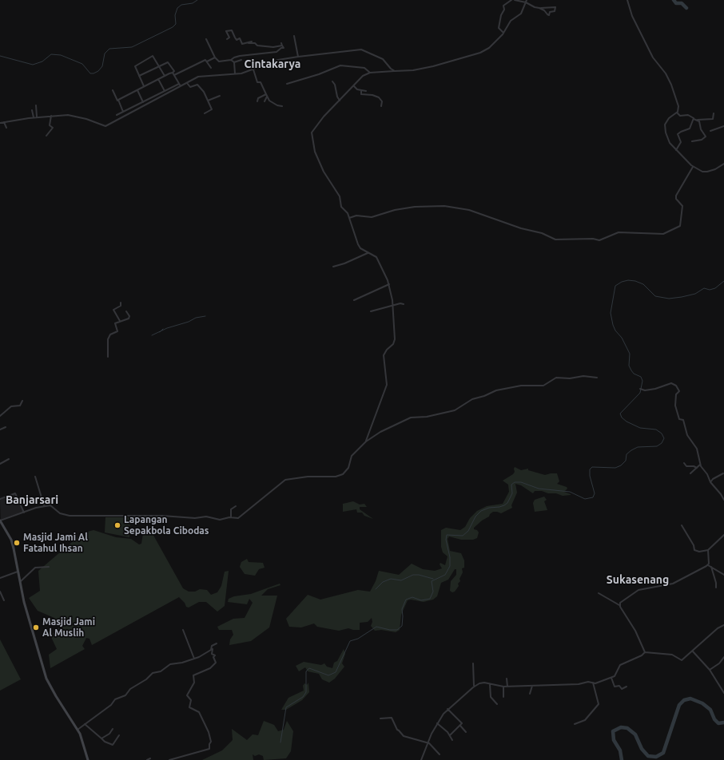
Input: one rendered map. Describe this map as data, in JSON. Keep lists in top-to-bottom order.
{
  "districts": ["Cintakarya", "Banjarsari", "Sukasenang"],
  "places": ["Lapangan Sepakbola Cibodas", "Masjid Jami Al Fatahul Ihsan", "Masjid Jami Al Muslih"]
}
